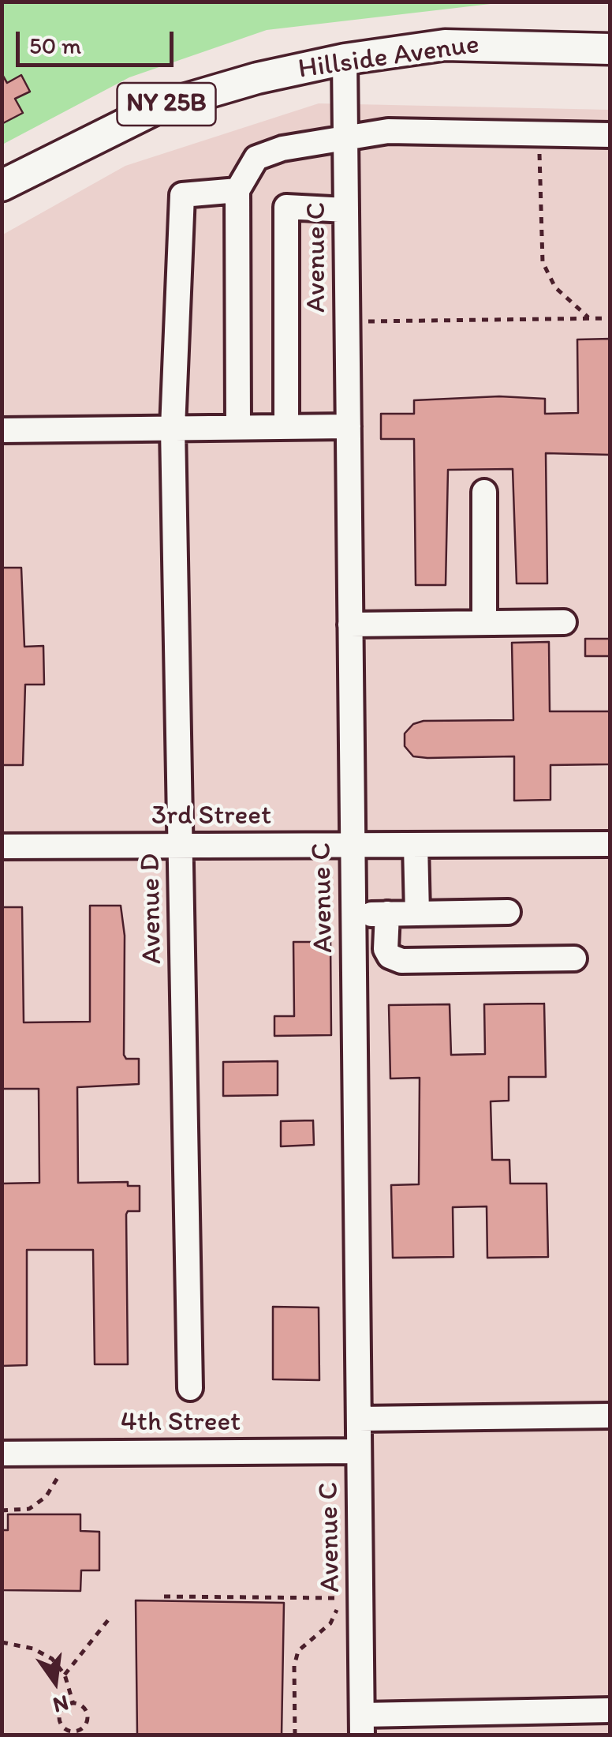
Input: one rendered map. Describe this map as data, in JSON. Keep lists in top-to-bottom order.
{
  "streets": {
    "main road": ["Hillside Avenue", "NY 25B"],
    "street": [
      "Avenue C",
      "3rd Street",
      "Avenue D",
      "4th Street"
    ]
  },
  "crossings": [
    ["Hillside Avenue", "Avenue C"],
    ["Avenue C", "3rd Street"],
    ["Avenue C", "4th Street"],
    ["3rd Street", "Avenue D"]
  ],
  "scale_bar": "50 m",
  "north": "bottom"
}
